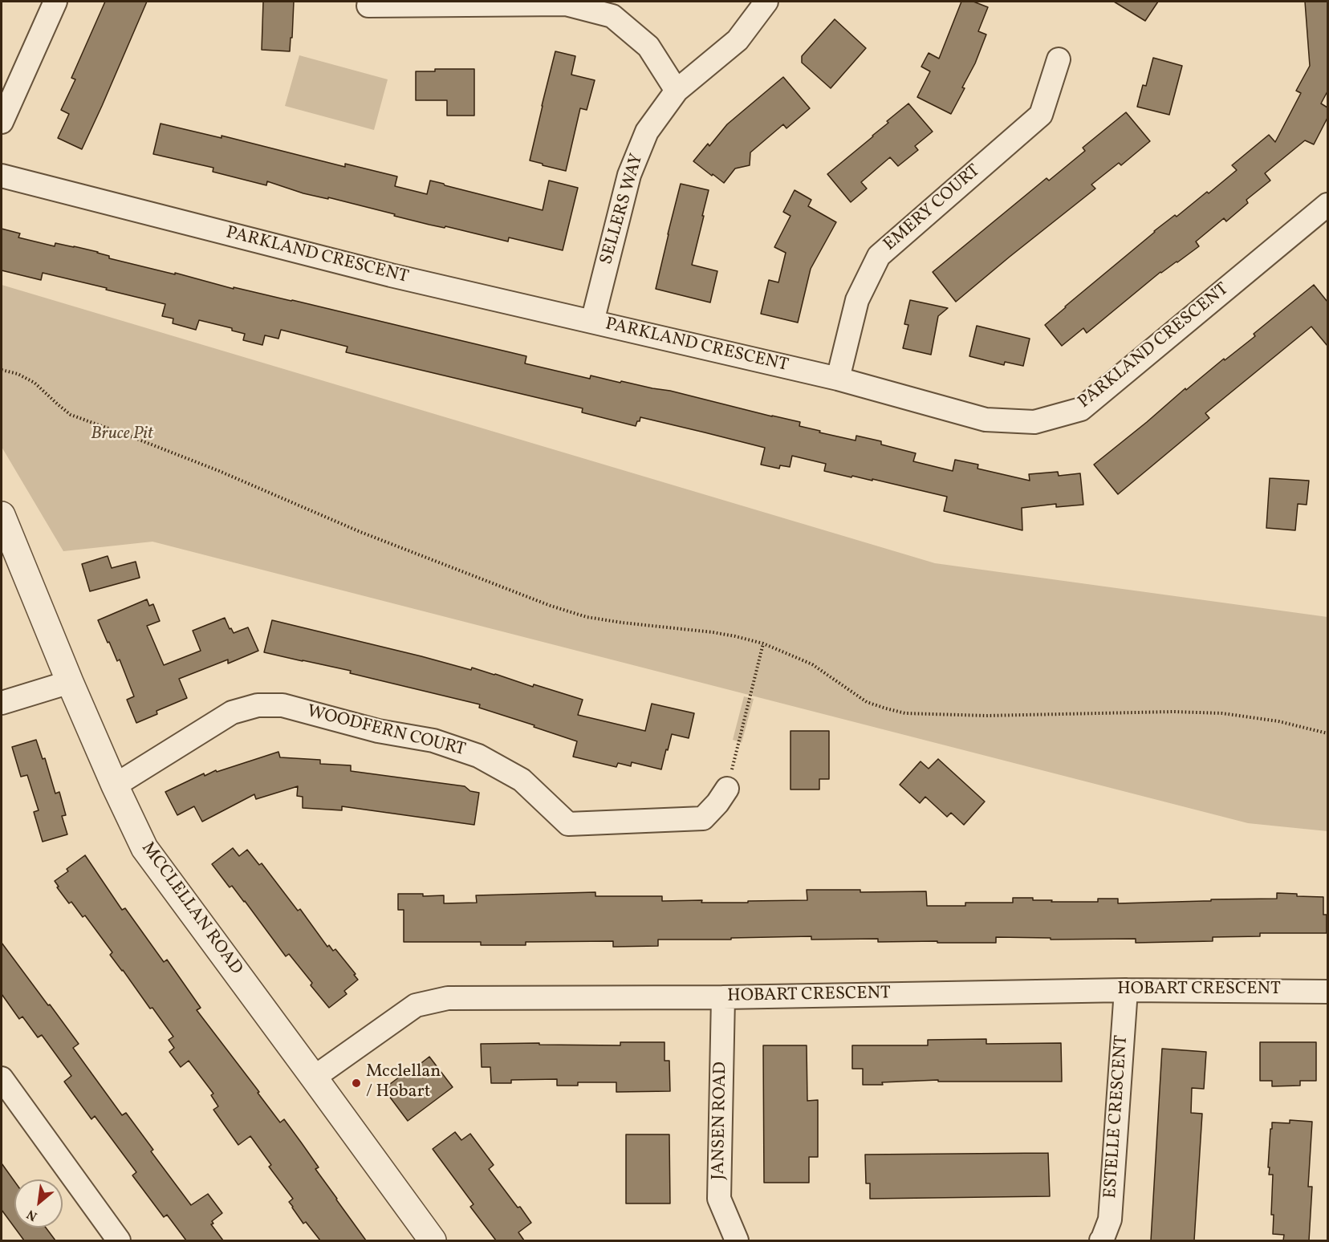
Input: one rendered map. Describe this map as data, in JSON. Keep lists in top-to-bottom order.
{
  "streets": {
    "street": [
      "EMERY COURT",
      "SELLERS WAY",
      "PARKLAND CRESCENT",
      "WOODFERN COURT",
      "MCCLELLAN ROAD",
      "HOBART CRESCENT",
      "ESTELLE CRESCENT",
      "JANSEN ROAD"
    ]
  },
  "crossings": [
    ["EMERY COURT", "PARKLAND CRESCENT"],
    ["SELLERS WAY", "PARKLAND CRESCENT"],
    ["WOODFERN COURT", "MCCLELLAN ROAD"],
    ["MCCLELLAN ROAD", "HOBART CRESCENT"],
    ["HOBART CRESCENT", "ESTELLE CRESCENT"],
    ["HOBART CRESCENT", "JANSEN ROAD"]
  ],
  "parks": ["Bruce Pit"],
  "places": ["Mcclellan / Hobart"],
  "north": "bottom left"
}
